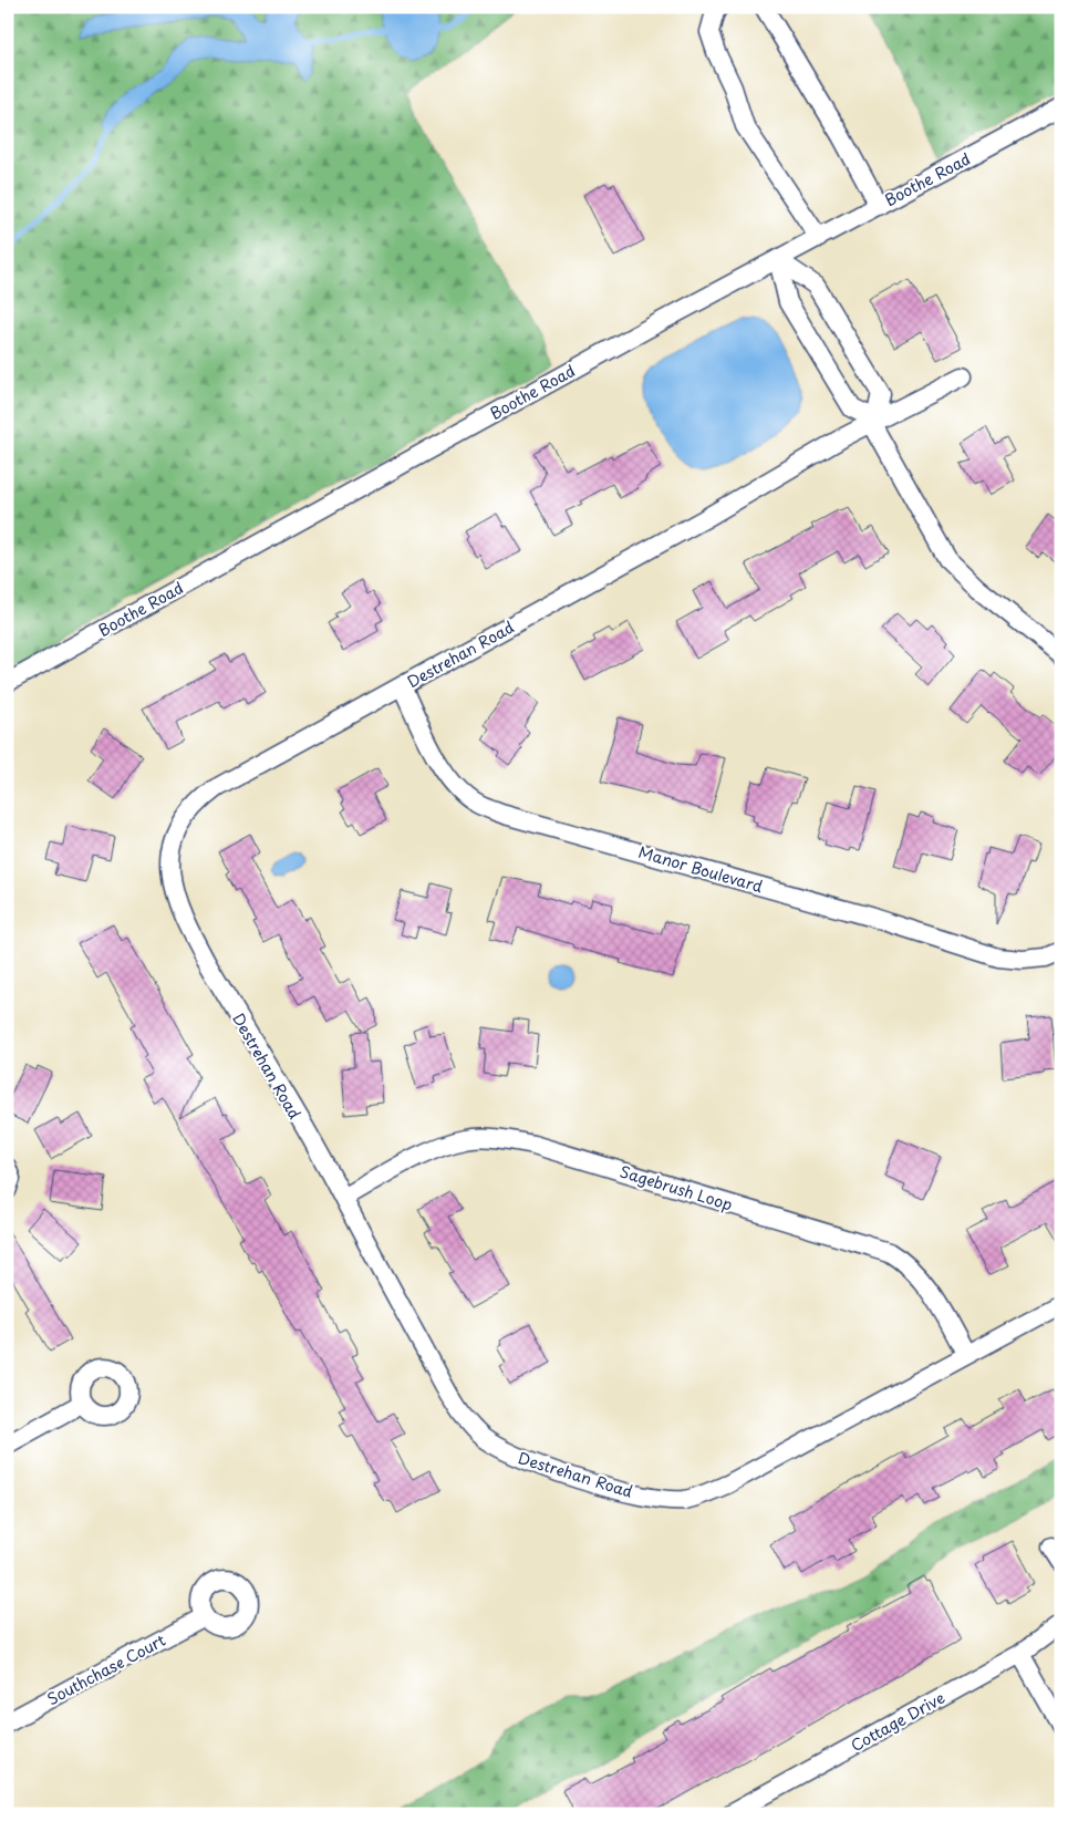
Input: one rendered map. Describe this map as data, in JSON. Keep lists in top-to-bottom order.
{
  "streets": {
    "street": [
      "Boothe Road",
      "Destrehan Road",
      "Manor Boulevard",
      "Sagebrush Loop",
      "Southchase Court",
      "Cottage Drive"
    ]
  },
  "crossings": [
    ["Destrehan Road", "Manor Boulevard"],
    ["Destrehan Road", "Sagebrush Loop"]
  ]
}
